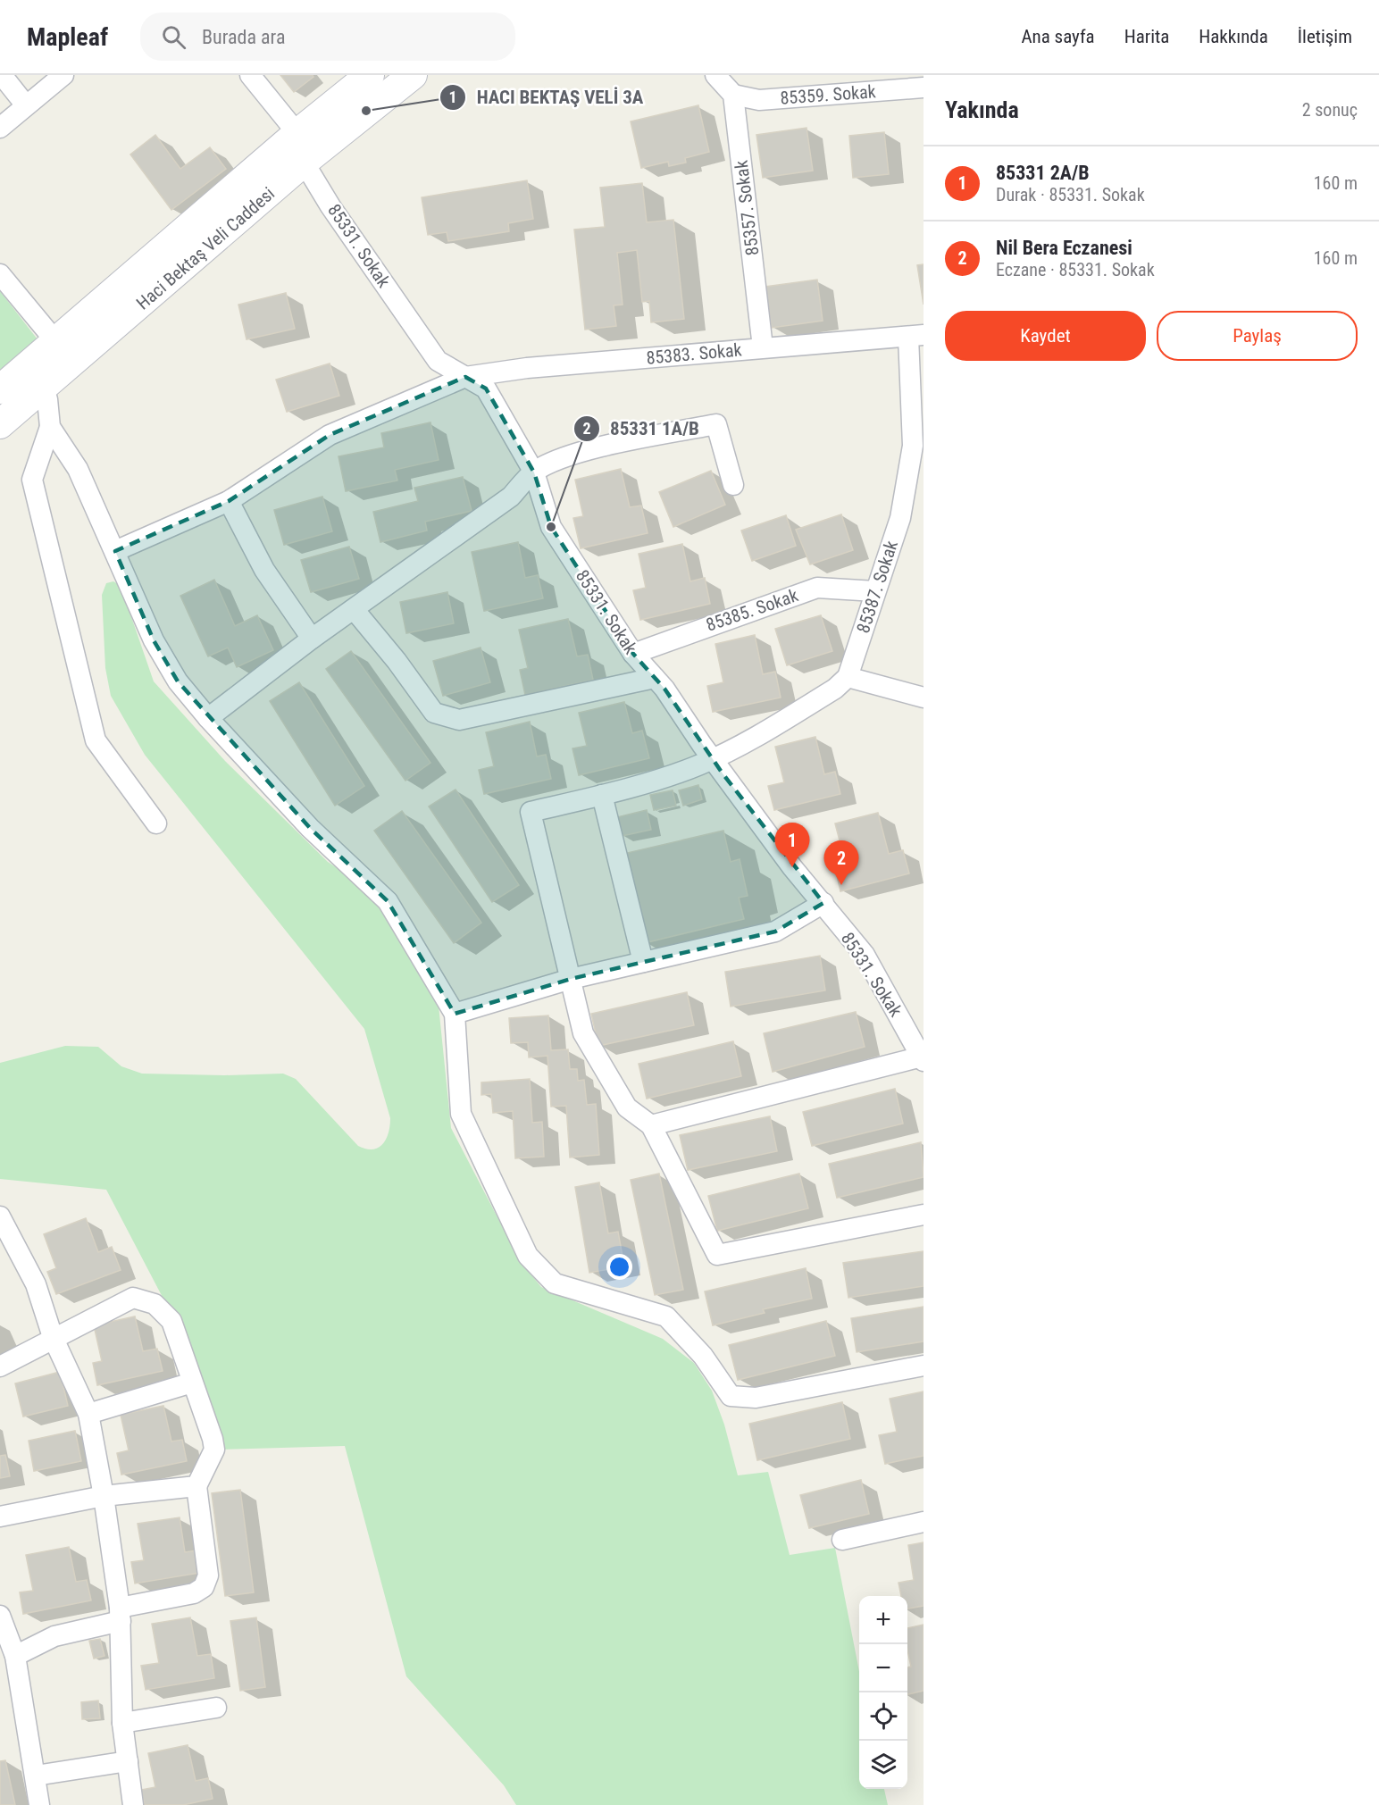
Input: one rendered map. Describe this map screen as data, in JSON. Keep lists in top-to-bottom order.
{
  "streets": {
    "main road": ["Haci Bektaş Veli Caddesi"],
    "street": [
      "85359. Sokak",
      "85357. Sokak",
      "85331. Sokak",
      "85383. Sokak",
      "85387. Sokak",
      "85385. Sokak"
    ]
  },
  "crossings": [
    ["85359. Sokak", "85357. Sokak"],
    ["85357. Sokak", "85383. Sokak"],
    ["85331. Sokak", "Haci Bektaş Veli Caddesi"],
    ["85331. Sokak", "85383. Sokak"],
    ["85331. Sokak", "85385. Sokak"],
    ["85383. Sokak", "85387. Sokak"],
    ["85387. Sokak", "85385. Sokak"]
  ],
  "places": ["HACI BEKTAŞ VELİ 3A", "85331 1A/B"],
  "page": {
    "header": "Mapleaf",
    "search": "Burada ara",
    "nav": [
      "Ana sayfa",
      "Harita",
      "Hakkında",
      "İletişim"
    ],
    "heading": ["Yakında", "2 sonuç"],
    "list": [
      {
        "mark": "1",
        "name": "85331 2A/B",
        "note": "Durak · 85331. Sokak",
        "value": "160 m"
      },
      {
        "mark": "2",
        "name": "Nil Bera Eczanesi",
        "note": "Eczane · 85331. Sokak",
        "value": "160 m"
      }
    ],
    "buttons": ["Kaydet", "Paylaş"],
    "pins": ["1", "2"],
    "map_buttons": ["+", "−"]
  }
}
